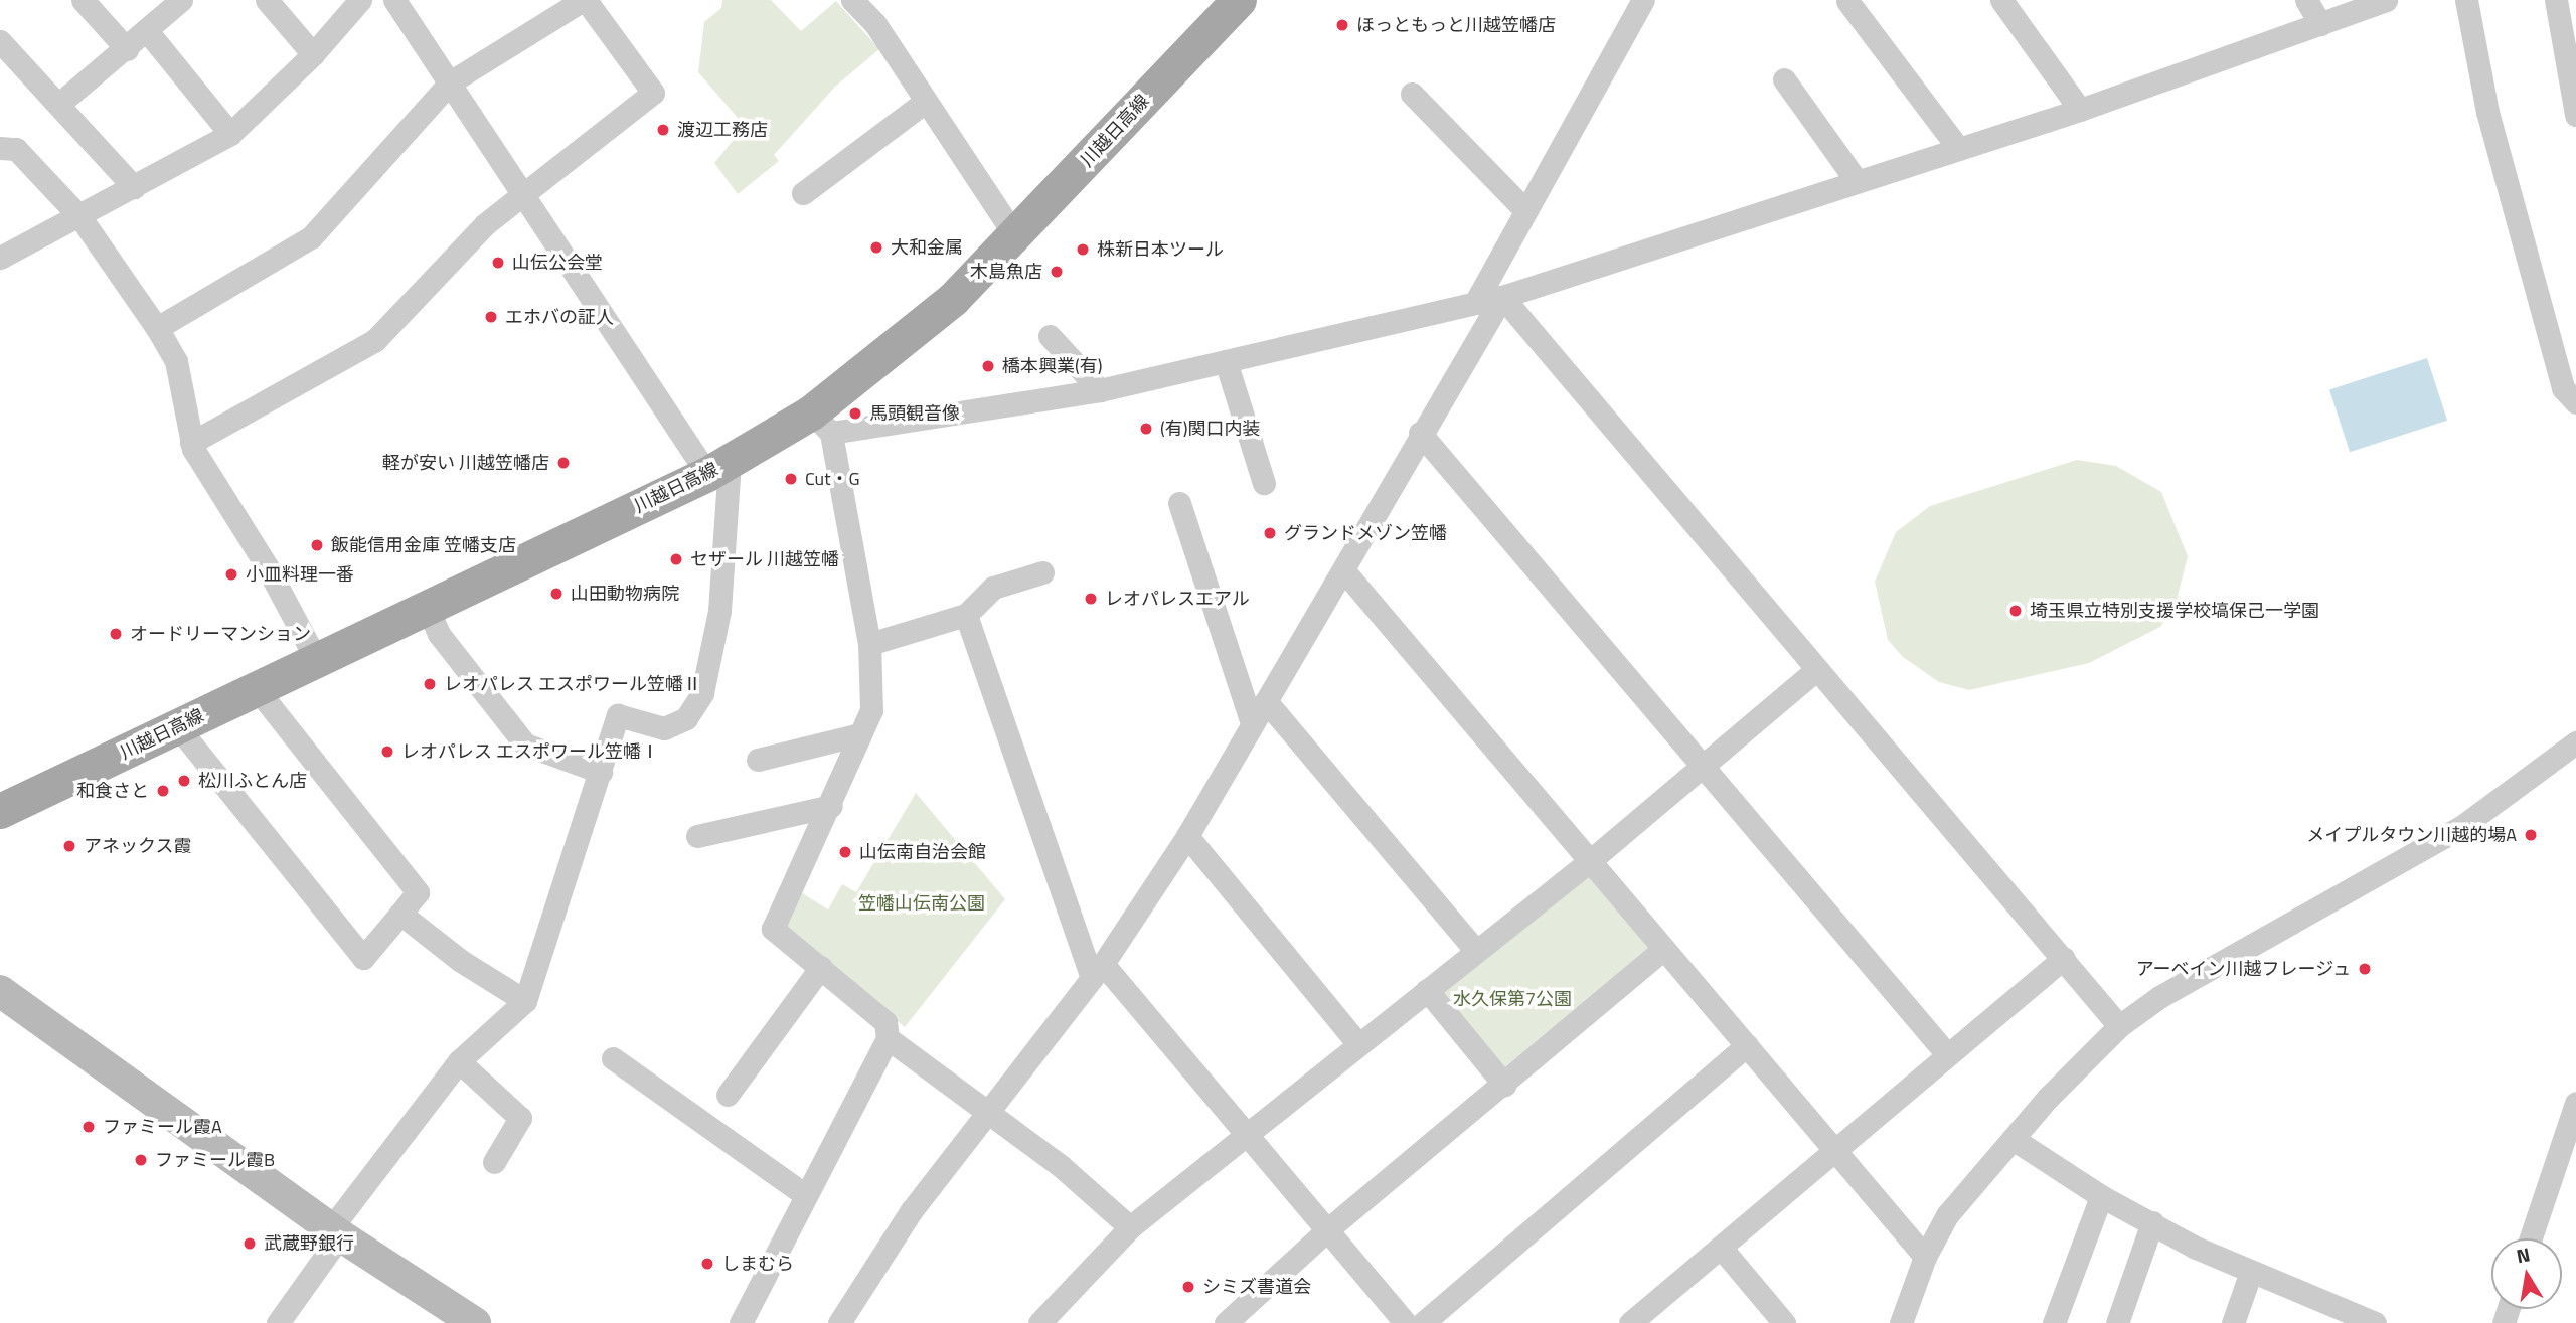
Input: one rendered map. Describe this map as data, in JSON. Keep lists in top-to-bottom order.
{
  "streets": {
    "main road": ["川越日高線"]
  },
  "parks": ["笠幡山伝南公園", "水久保第7公園"],
  "places": [
    "ほっともっと川越笠幡店",
    "渡辺工務店",
    "大和金属",
    "株新日本ツール",
    "山伝公会堂",
    "木島魚店",
    "エホバの証人",
    "橋本興業(有)",
    "馬頭観音像",
    "(有)関口内装",
    "軽が安い 川越笠幡店",
    "Cut・G",
    "グランドメゾン笠幡",
    "飯能信用金庫 笠幡支店",
    "セザール 川越笠幡",
    "小皿料理一番",
    "山田動物病院",
    "レオパレスエアル",
    "埼玉県立特別支援学校塙保己一学園",
    "オードリーマンション",
    "レオパレス エスポワール笠幡Ⅱ",
    "レオパレス エスポワール笠幡Ⅰ",
    "松川ふとん店",
    "和食さと",
    "メイプルタウン川越的場A",
    "アネックス霞",
    "山伝南自治会館",
    "アーベイン川越フレージュ",
    "ファミール霞A",
    "ファミール霞B",
    "武蔵野銀行",
    "しまむら",
    "シミズ書道会"
  ],
  "north": "top"
}
